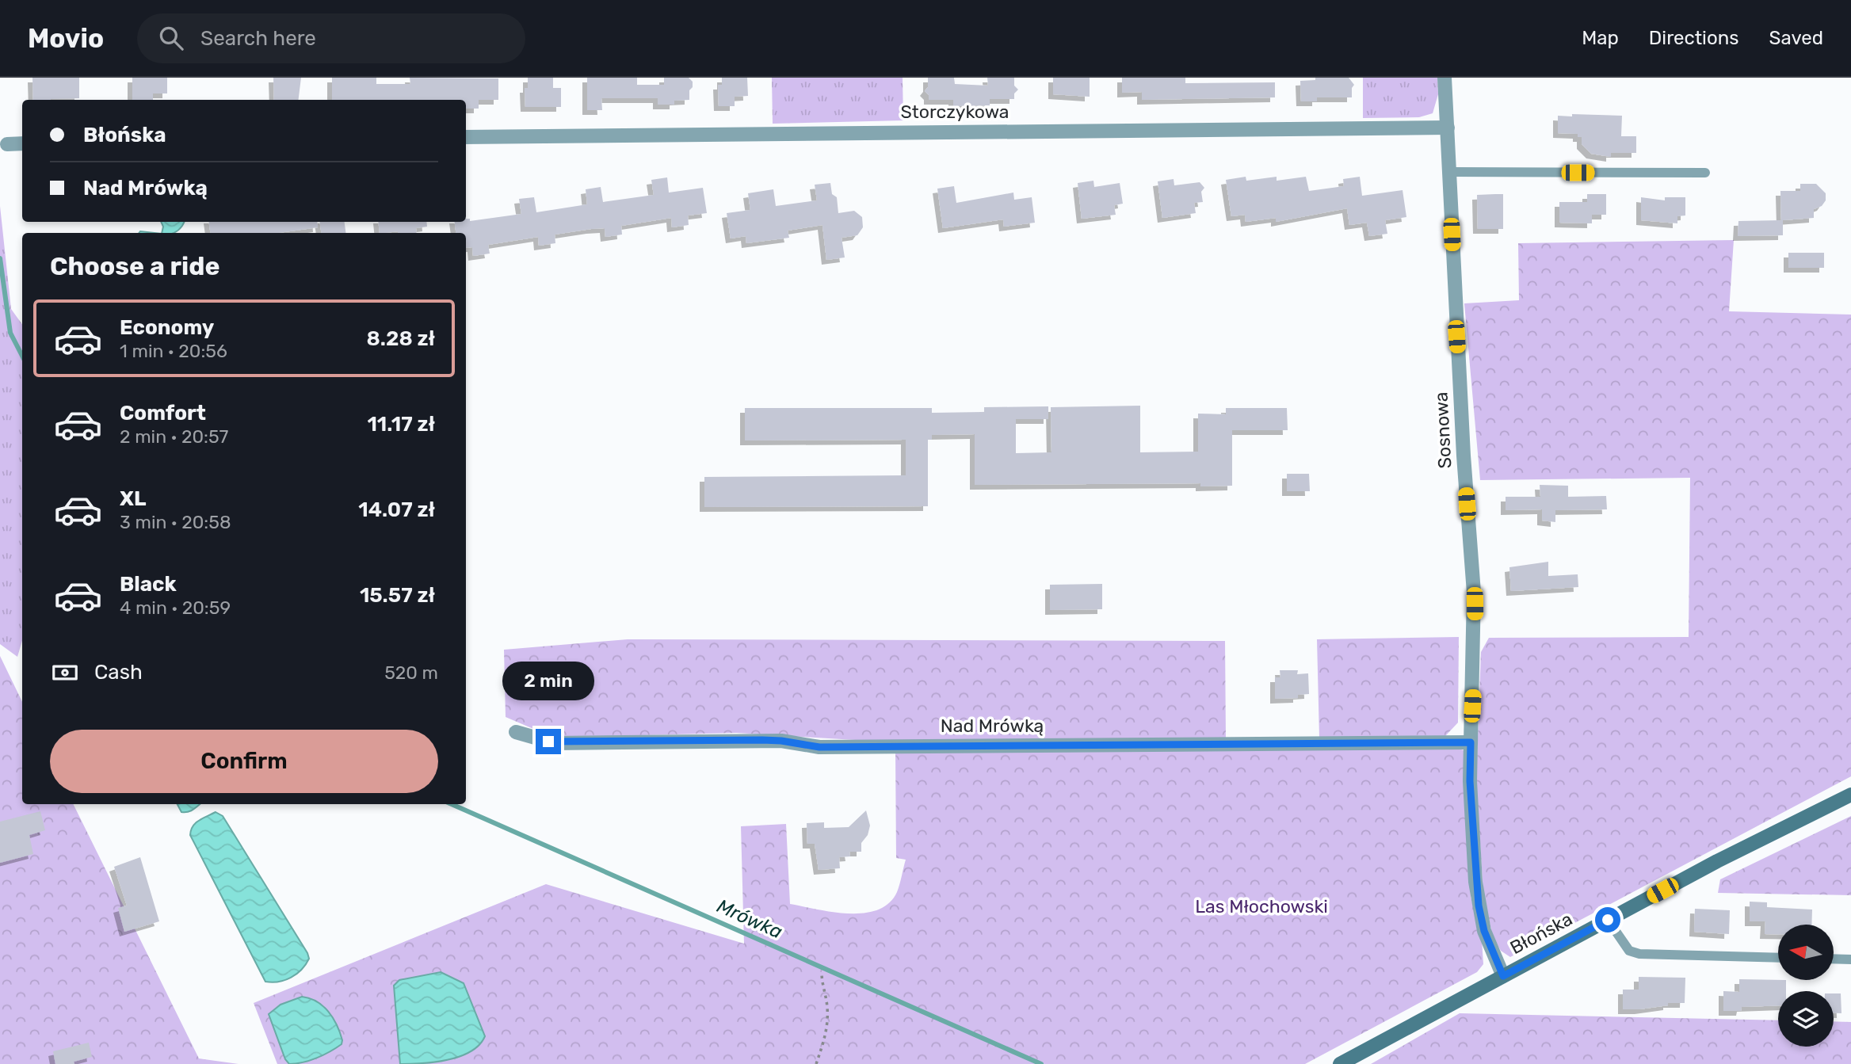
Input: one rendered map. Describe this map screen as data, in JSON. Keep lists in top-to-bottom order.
{
  "streets": {
    "main road": ["Błońska"],
    "street": ["Storczykowa", "Sosnowa", "Nad Mrówką"]
  },
  "crossings": [
    ["Storczykowa", "Sosnowa"],
    ["Sosnowa", "Nad Mrówką"],
    ["Sosnowa", "Błońska"]
  ],
  "water": ["Mrówka"],
  "parks": ["Las Młochowski"],
  "north": "left",
  "page": {
    "header": "Movio",
    "search": "Search here",
    "nav": ["Map", "Directions", "Saved"],
    "banner": ["Błońska", "Nad Mrówką"],
    "heading": "Choose a ride",
    "list": [
      {
        "name": "Economy",
        "note": "1 min · 20:56",
        "value": "8.28 zł"
      },
      {
        "name": "Comfort",
        "note": "2 min · 20:57",
        "value": "11.17 zł"
      },
      {
        "name": "XL",
        "note": "3 min · 20:58",
        "value": "14.07 zł"
      },
      {
        "name": "Black",
        "note": "4 min · 20:59",
        "value": "15.57 zł"
      }
    ],
    "pay": ["Cash", "520 m"],
    "bubble": "2 min",
    "buttons": "Confirm"
  }
}
